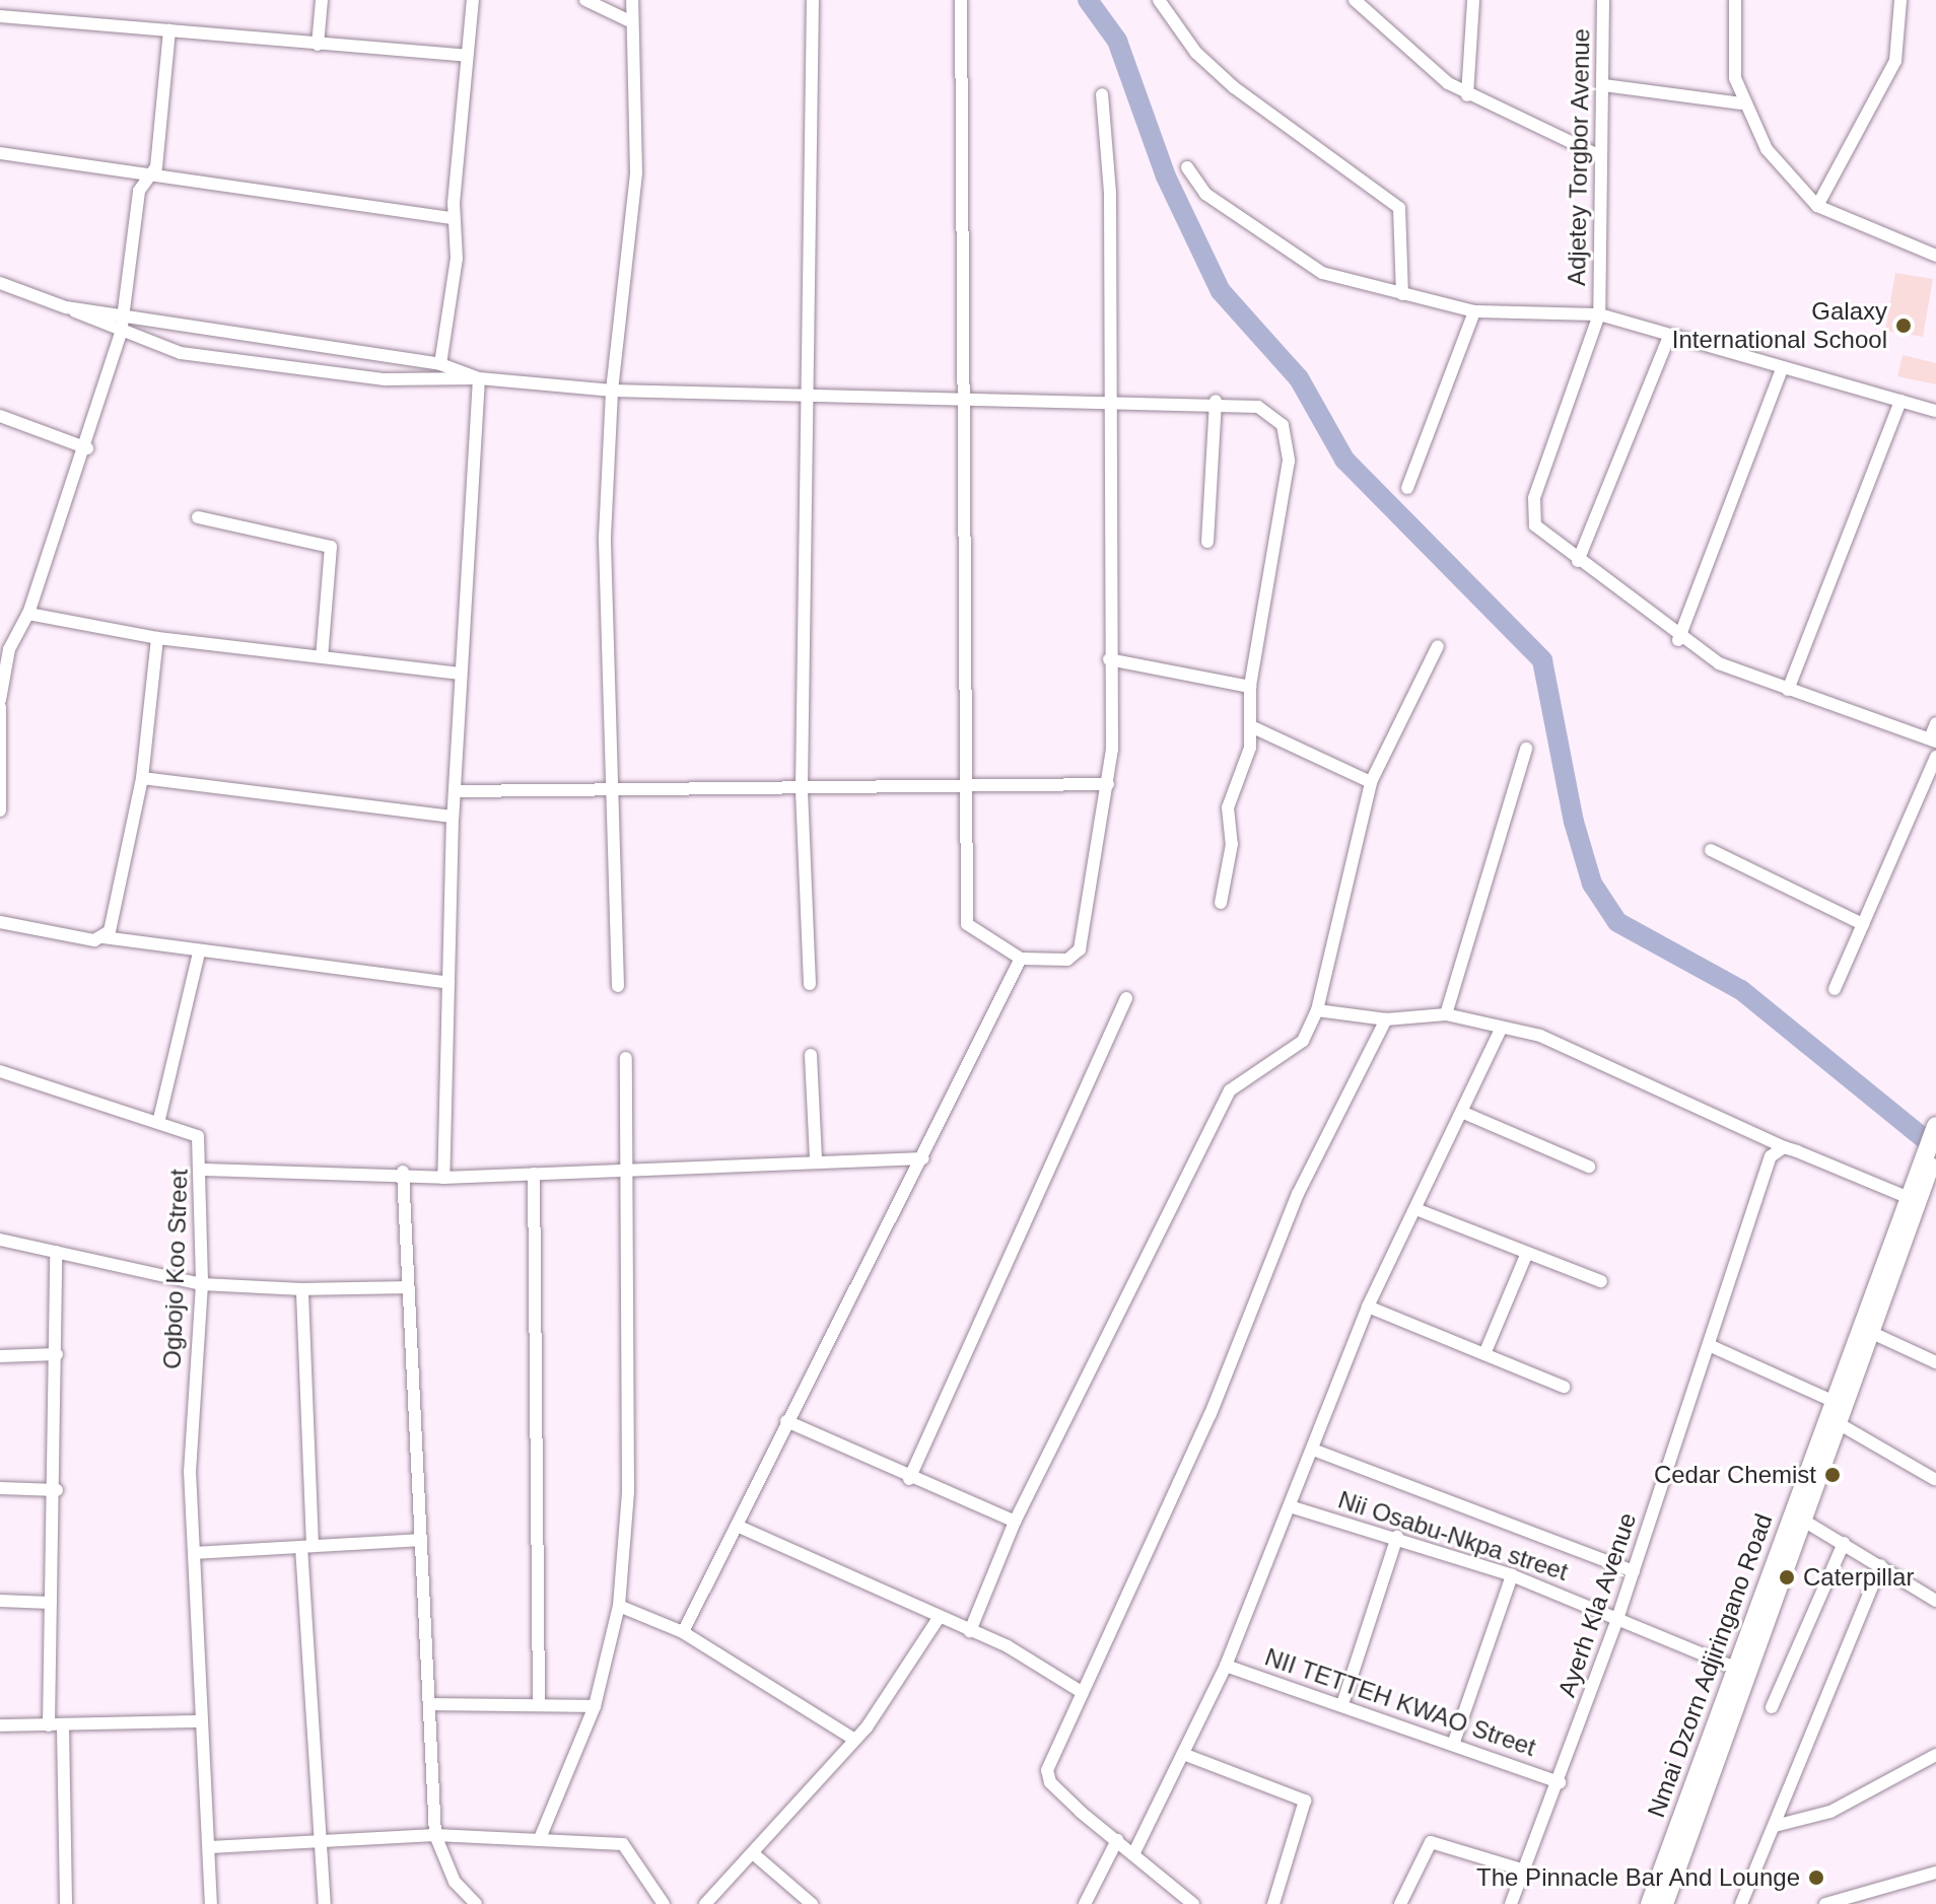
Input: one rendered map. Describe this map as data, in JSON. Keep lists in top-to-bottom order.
{
  "streets": {
    "main road": ["Nmai Dzorn Adjiringano Road"],
    "street": [
      "Adjetey Torgbor Avenue",
      "Ogbojo Koo Street",
      "Nii Osabu-Nkpa street",
      "Ayerh Kla Avenue",
      "NII TETTEH KWAO Street"
    ]
  },
  "crossings": [
    ["Nii Osabu-Nkpa street", "Ayerh Kla Avenue"],
    ["Nii Osabu-Nkpa street", "Nmai Dzorn Adjiringano Road"],
    ["Ayerh Kla Avenue", "NII TETTEH KWAO Street"]
  ],
  "places": [
    "Galaxy International School",
    "Cedar Chemist",
    "Caterpillar",
    "The Pinnacle Bar And Lounge"
  ]
}
